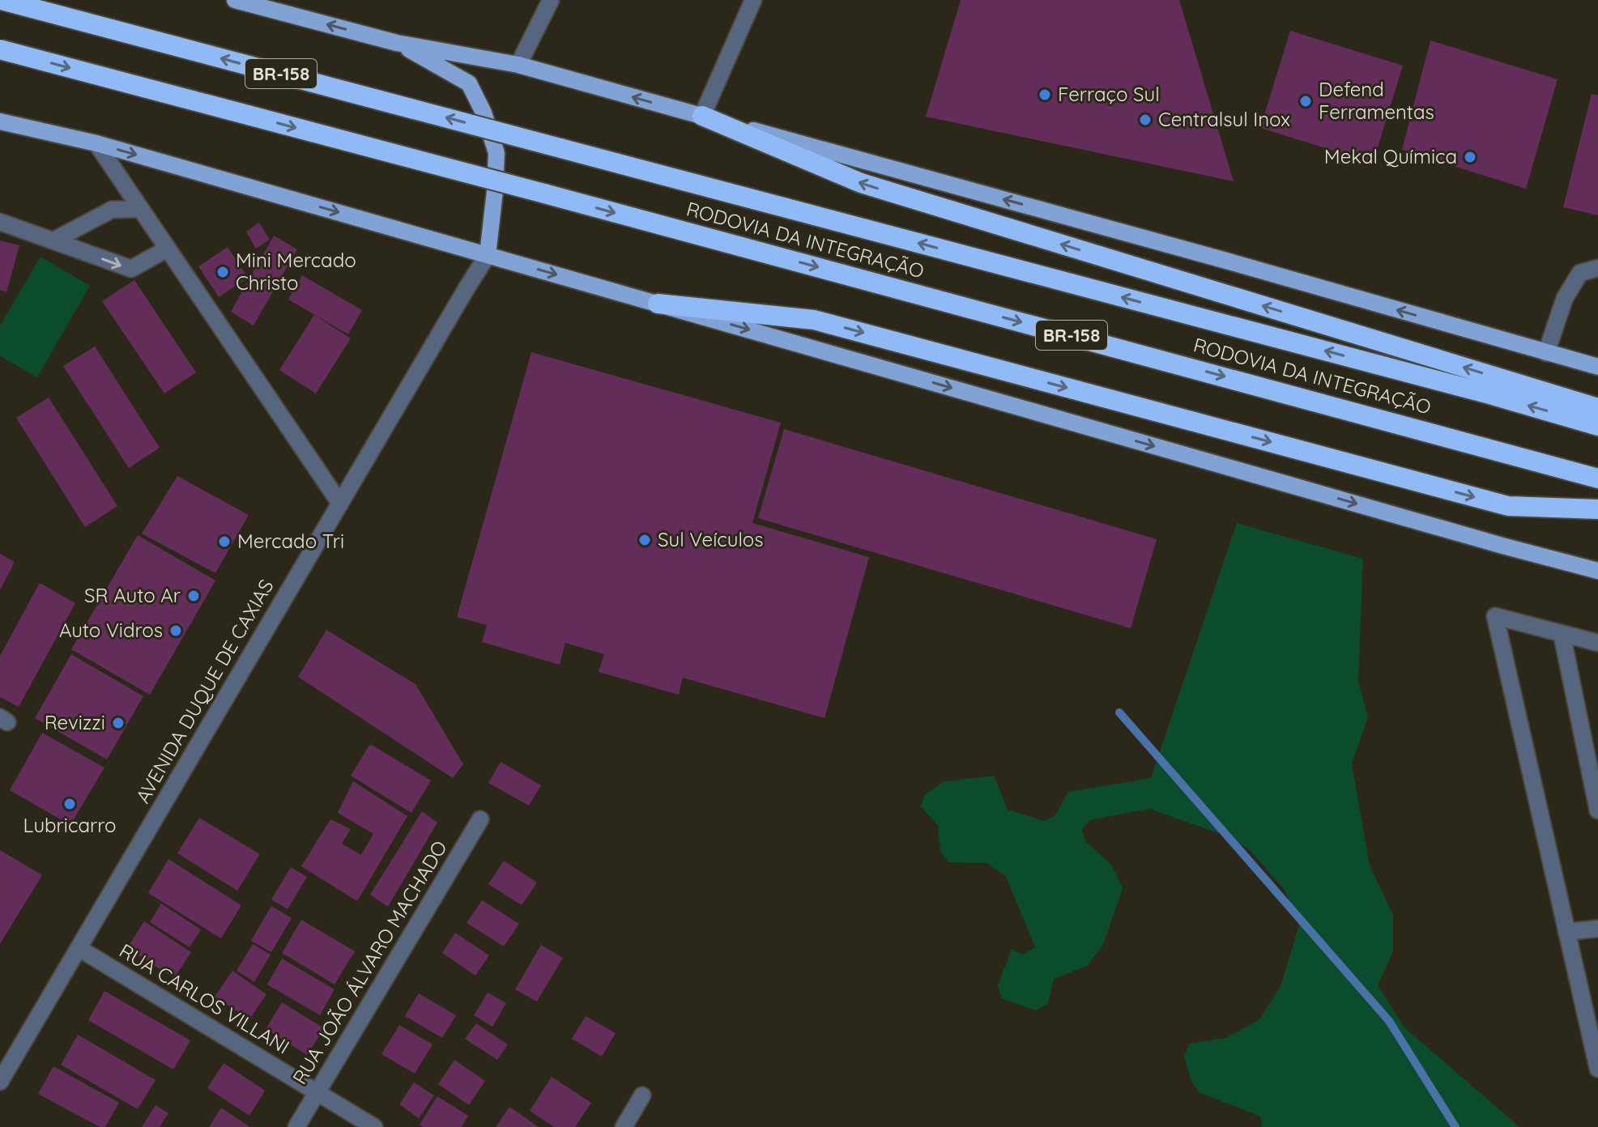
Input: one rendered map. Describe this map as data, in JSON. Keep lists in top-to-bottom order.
{
  "streets": {
    "highway": ["BR-158", "RODOVIA DA INTEGRAÇÃO"],
    "street": ["AVENIDA DUQUE DE CAXIAS", "RUA JOÃO ÁLVARO MACHADO", "RUA CARLOS VILLANI"]
  },
  "crossings": [
    ["BR-158", "AVENIDA DUQUE DE CAXIAS"],
    ["AVENIDA DUQUE DE CAXIAS", "RUA CARLOS VILLANI"],
    ["RUA JOÃO ÁLVARO MACHADO", "RUA CARLOS VILLANI"]
  ],
  "places": [
    "Ferraço Sul",
    "Defend Ferramentas",
    "Centralsul Inox",
    "Mekal Química",
    "Mini Mercado Christo",
    "Sul Veículos",
    "Mercado Tri",
    "SR Auto Ar",
    "Auto Vidros",
    "Revizzi",
    "Lubricarro"
  ]
}
